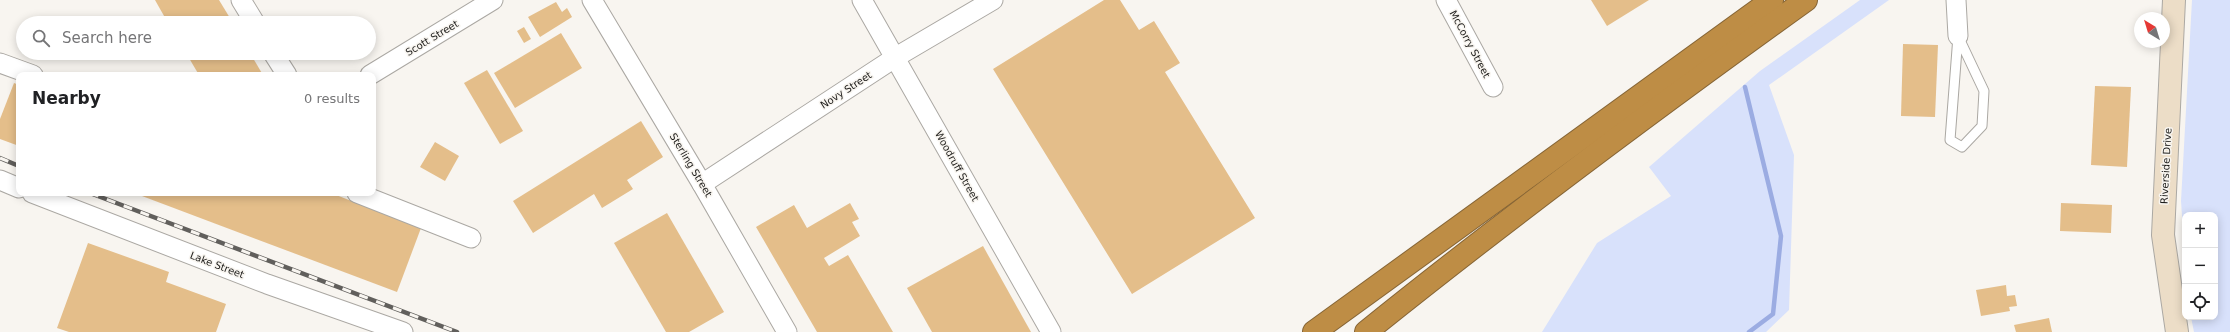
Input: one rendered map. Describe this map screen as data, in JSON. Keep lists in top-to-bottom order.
{
  "streets": {
    "street": [
      "Scott Street",
      "McCorry Street",
      "Novy Street",
      "Sterling Street",
      "Woodruff Street",
      "Riverside Drive",
      "Lake Street"
    ]
  },
  "crossings": [
    ["Novy Street", "Sterling Street"],
    ["Novy Street", "Woodruff Street"]
  ],
  "north": "top left",
  "page": {
    "search": "Search here",
    "heading": ["Nearby", "0 results"],
    "map_buttons": ["+", "−"]
  }
}
